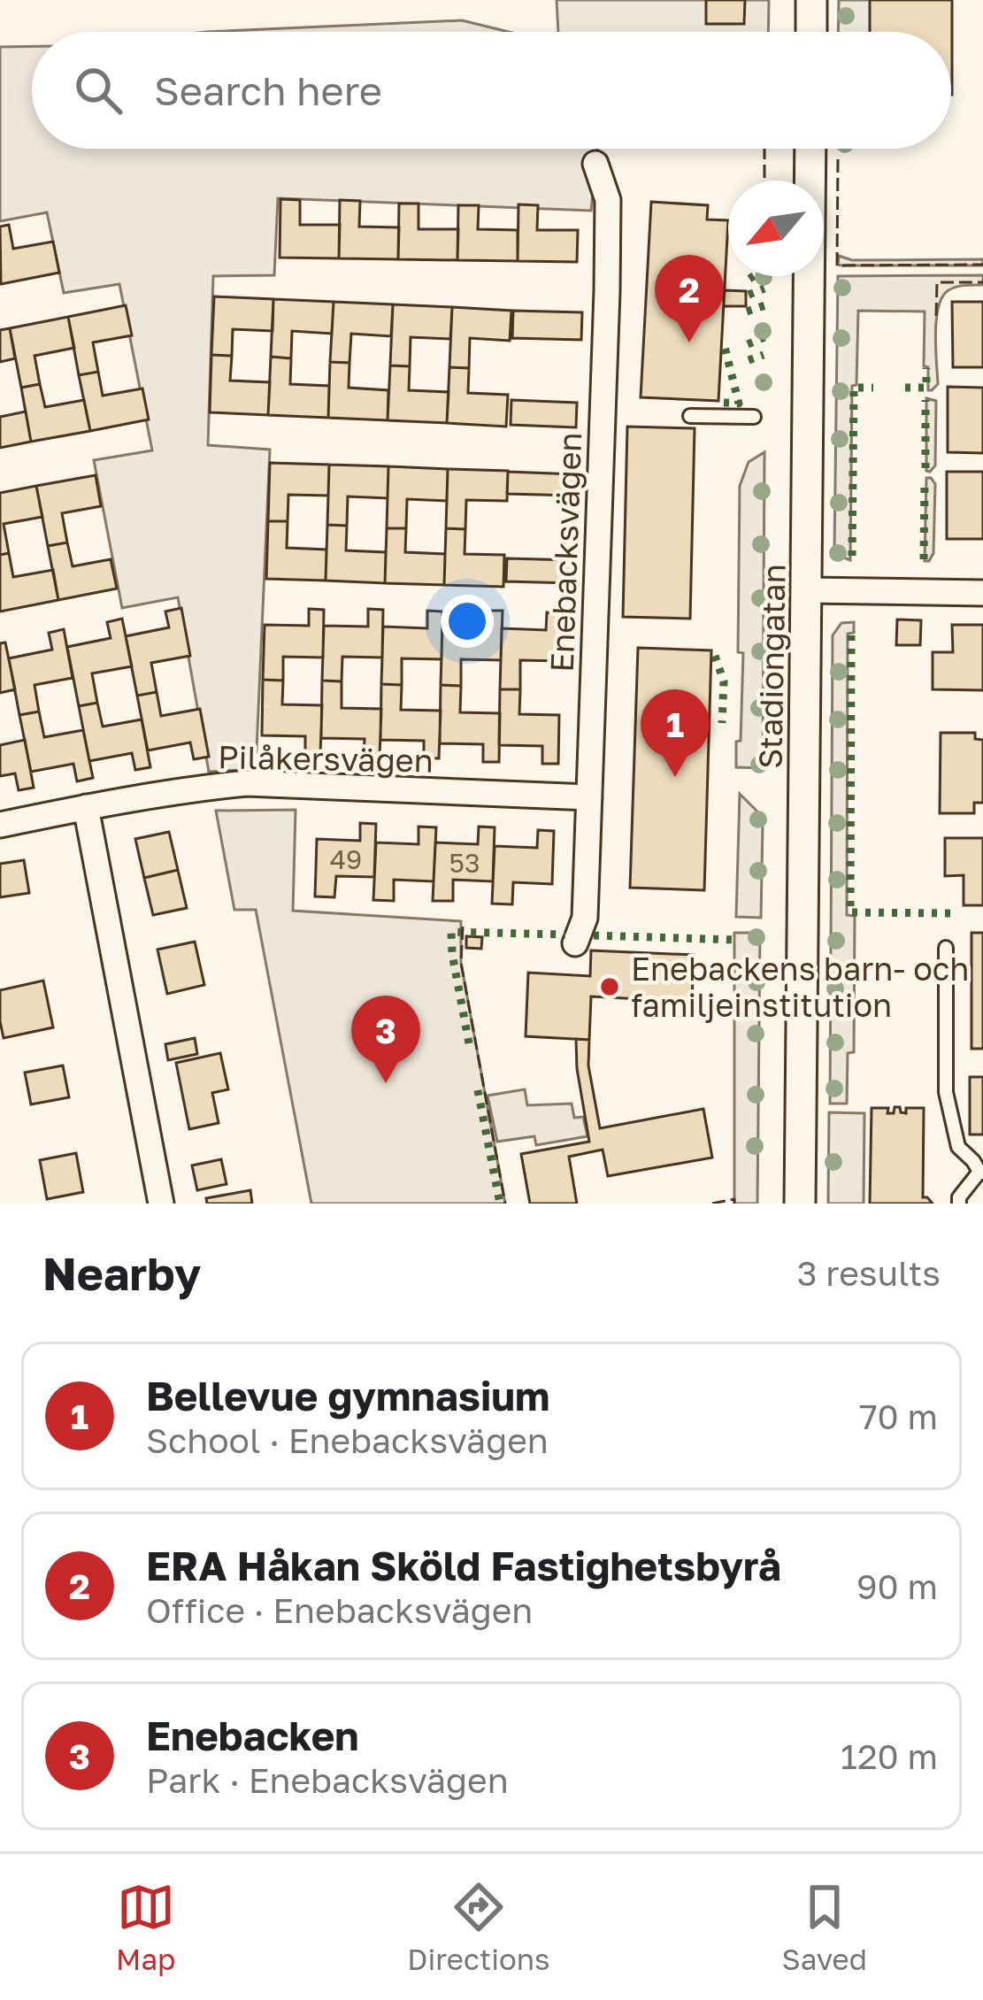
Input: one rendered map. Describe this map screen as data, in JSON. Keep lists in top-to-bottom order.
{
  "streets": {
    "street": ["Enebacksvägen", "Stadiongatan", "Pilåkersvägen"]
  },
  "crossings": [
    ["Enebacksvägen", "Pilåkersvägen"]
  ],
  "places": ["Enebackens barn- och familjeinstitution"],
  "house_numbers": ["49", "53"],
  "north": "bottom left",
  "page": {
    "search": "Search here",
    "pins": ["2", "1", "3"],
    "heading": ["Nearby", "3 results"],
    "list": [
      {
        "mark": "1",
        "name": "Bellevue gymnasium",
        "note": "School · Enebacksvägen",
        "value": "70 m"
      },
      {
        "mark": "2",
        "name": "ERA Håkan Sköld Fastighetsbyrå",
        "note": "Office · Enebacksvägen",
        "value": "90 m"
      },
      {
        "mark": "3",
        "name": "Enebacken",
        "note": "Park · Enebacksvägen",
        "value": "120 m"
      }
    ],
    "nav": ["Map", "Directions", "Saved"]
  }
}
